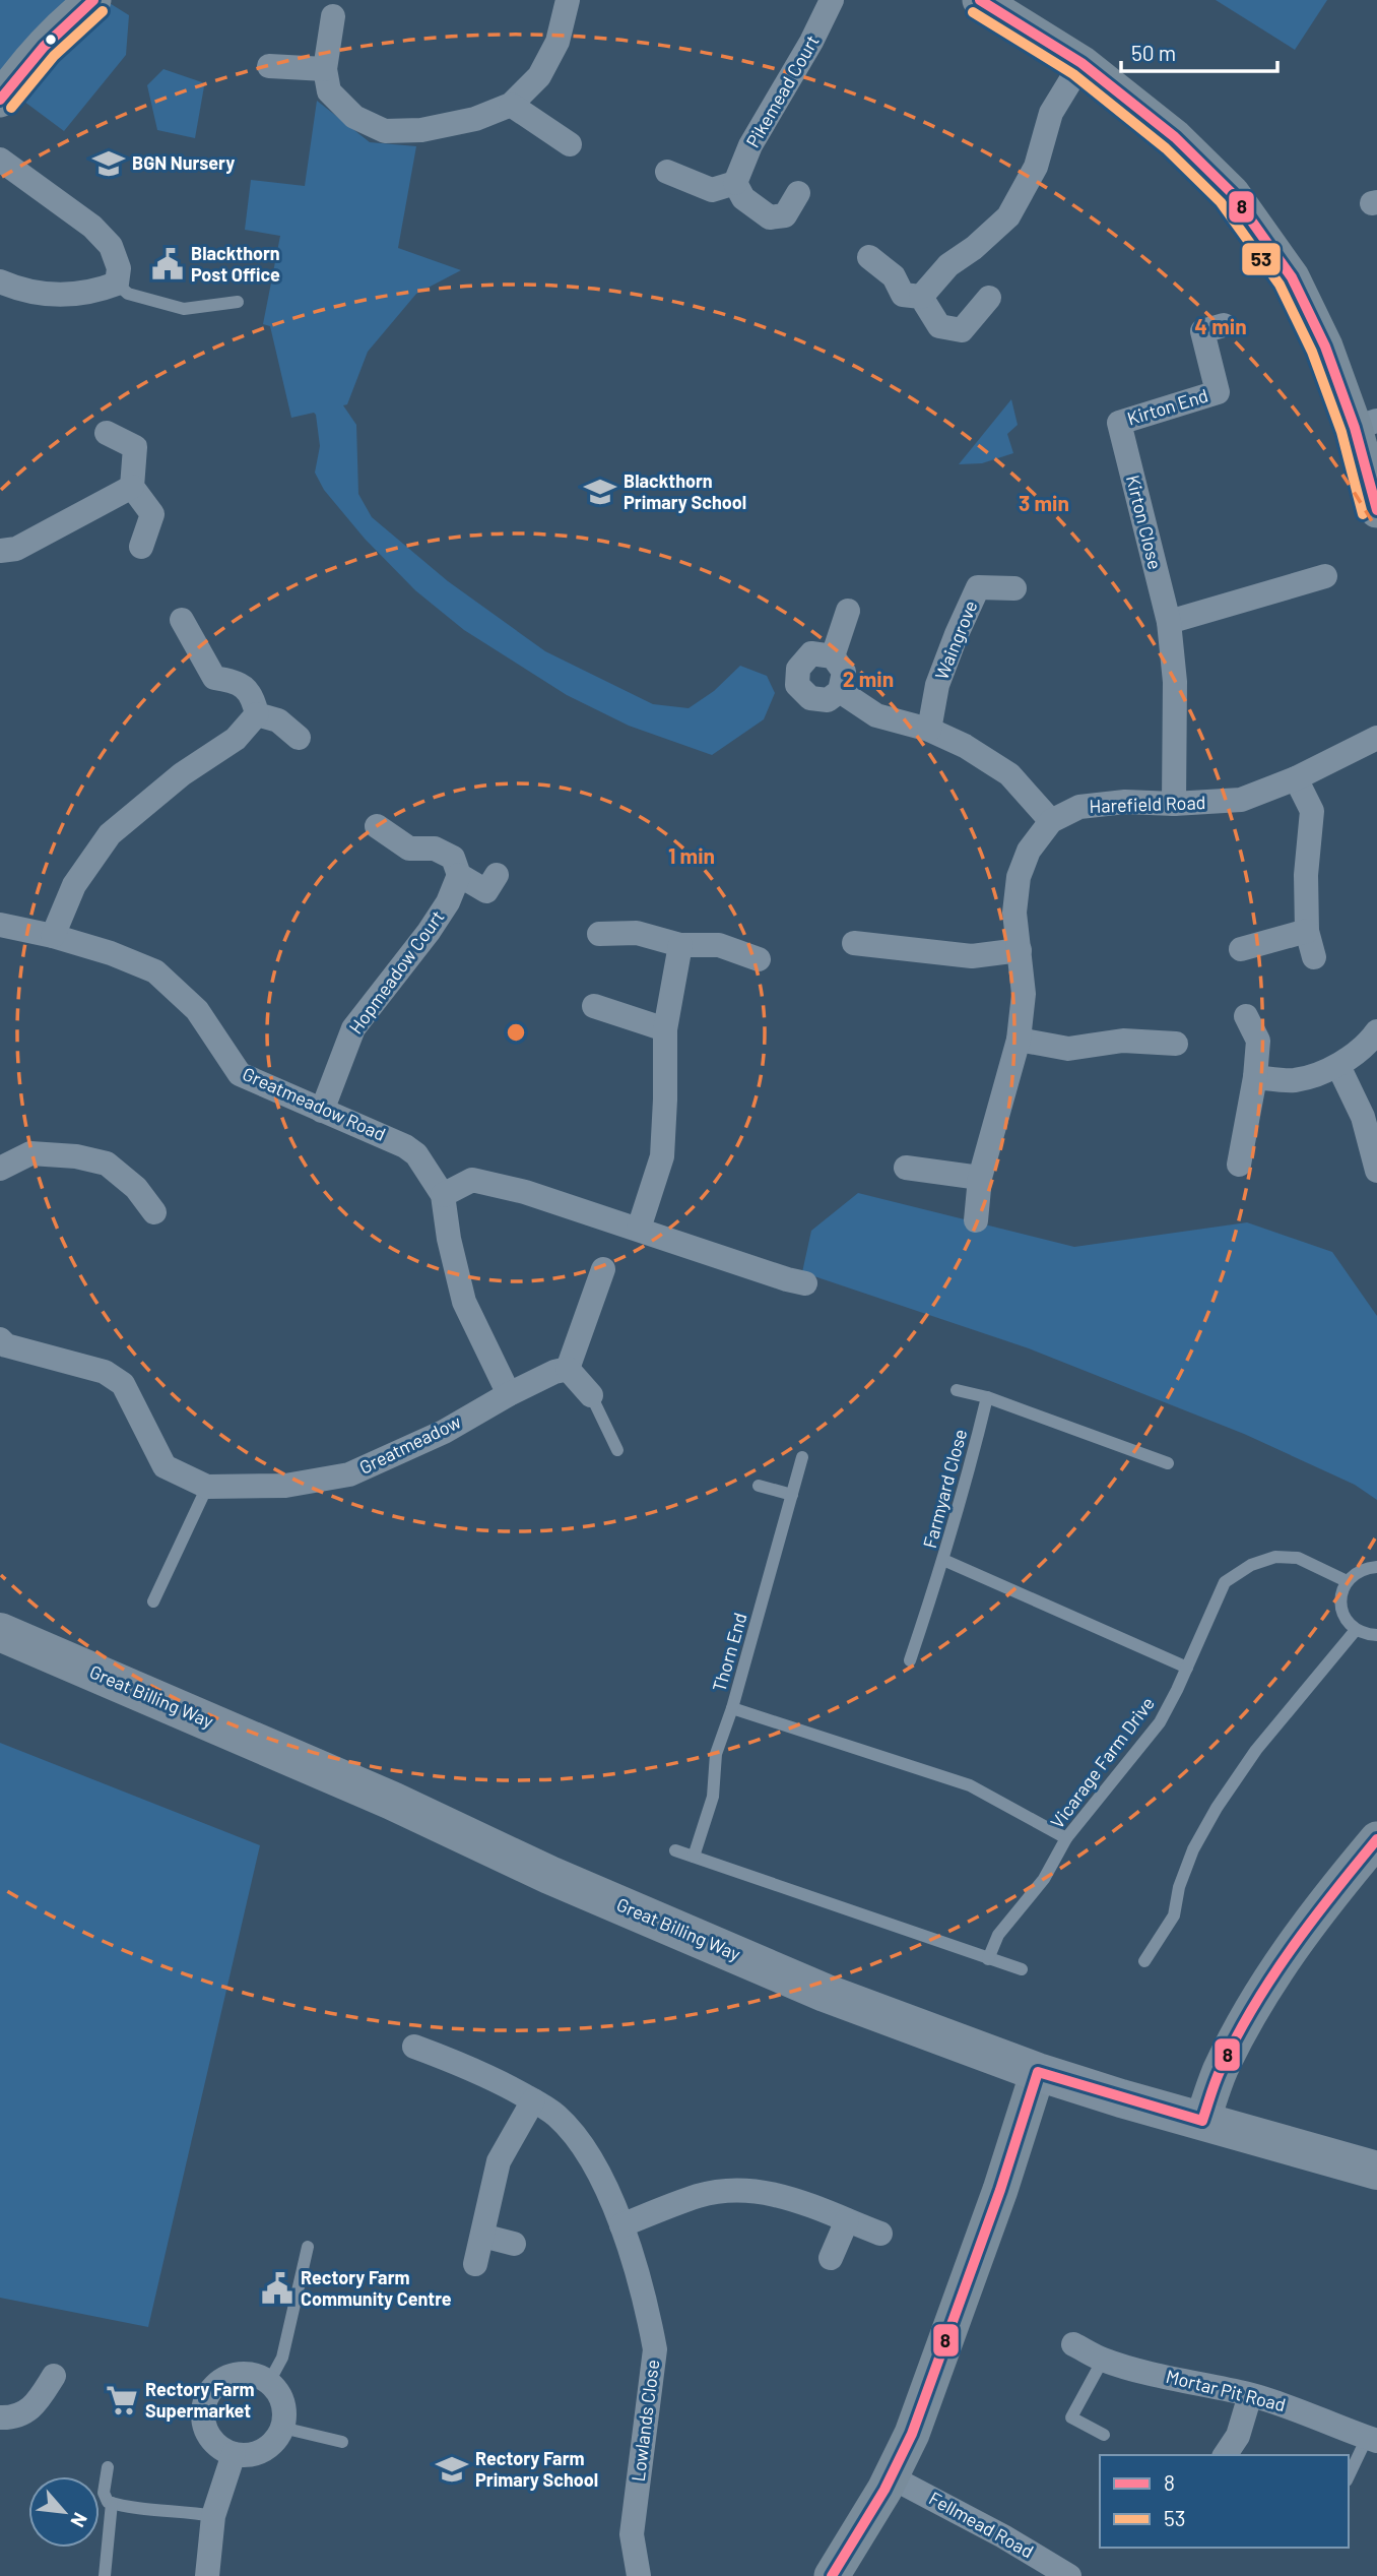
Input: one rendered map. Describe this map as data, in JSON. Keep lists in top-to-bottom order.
{
  "streets": {
    "main road": ["Great Billing Way"],
    "street": [
      "Pikemead Court",
      "Kirton End",
      "Kirton Close",
      "Waingrove",
      "Harefield Road",
      "Hopmeadow Court",
      "Greatmeadow Road",
      "Greatmeadow",
      "Mortar Pit Road",
      "Lowlands Close",
      "Fellmead Road"
    ],
    "lane": ["Farmyard Close", "Thorn End", "Vicarage Farm Drive"]
  },
  "crossings": [
    ["Kirton End", "Kirton Close"],
    ["Kirton Close", "Harefield Road"],
    ["Hopmeadow Court", "Greatmeadow Road"],
    ["Greatmeadow Road", "Greatmeadow"],
    ["Farmyard Close", "Vicarage Farm Drive"]
  ],
  "places": {
    "school or university": ["BGN Nursery", "Blackthorn Primary School", "Rectory Farm Primary School"],
    "public building": ["Blackthorn Post Office", "Rectory Farm Community Centre"],
    "supermarket": ["Rectory Farm Supermarket"]
  },
  "lines": ["transit line 8", "transit line 53"],
  "legend": ["8", "53"],
  "scale_bar": "50 m",
  "north": "bottom right",
  "rings": [
    "4 min",
    "3 min",
    "2 min",
    "1 min"
  ]
}
